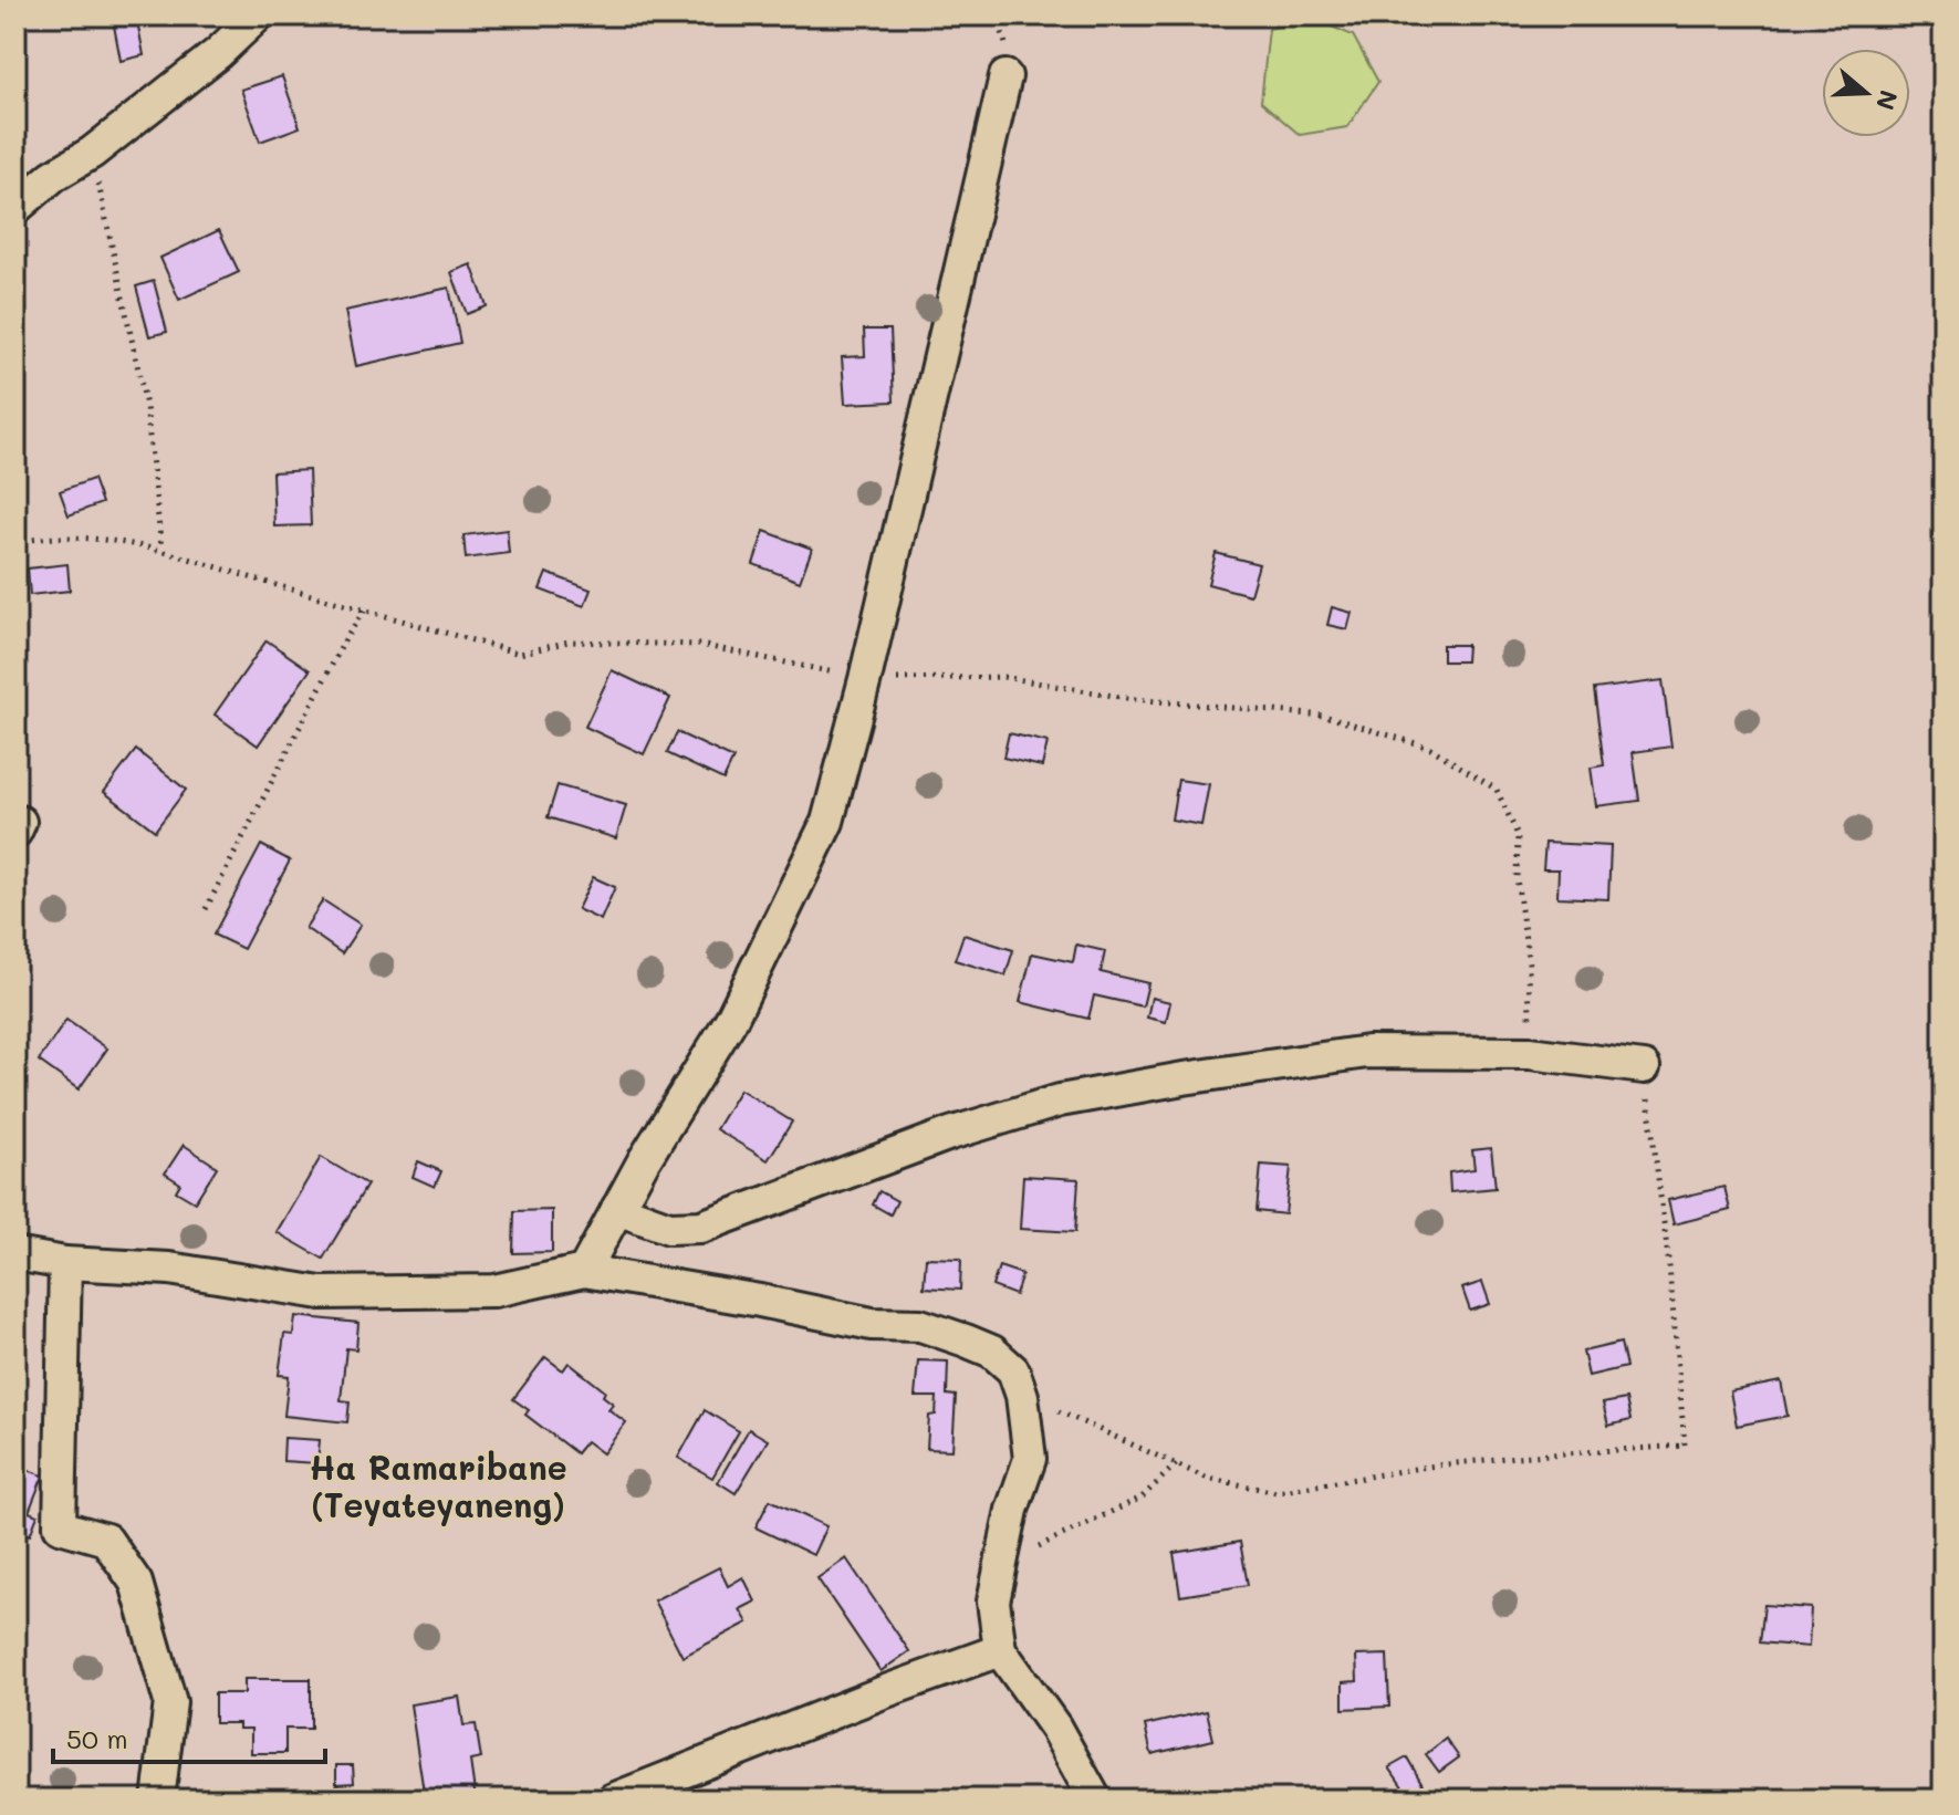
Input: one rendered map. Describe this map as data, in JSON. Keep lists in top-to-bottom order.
{
  "districts": ["Ha Ramaribane (Teyateyaneng)"],
  "scale_bar": "50 m",
  "north": "right"
}
